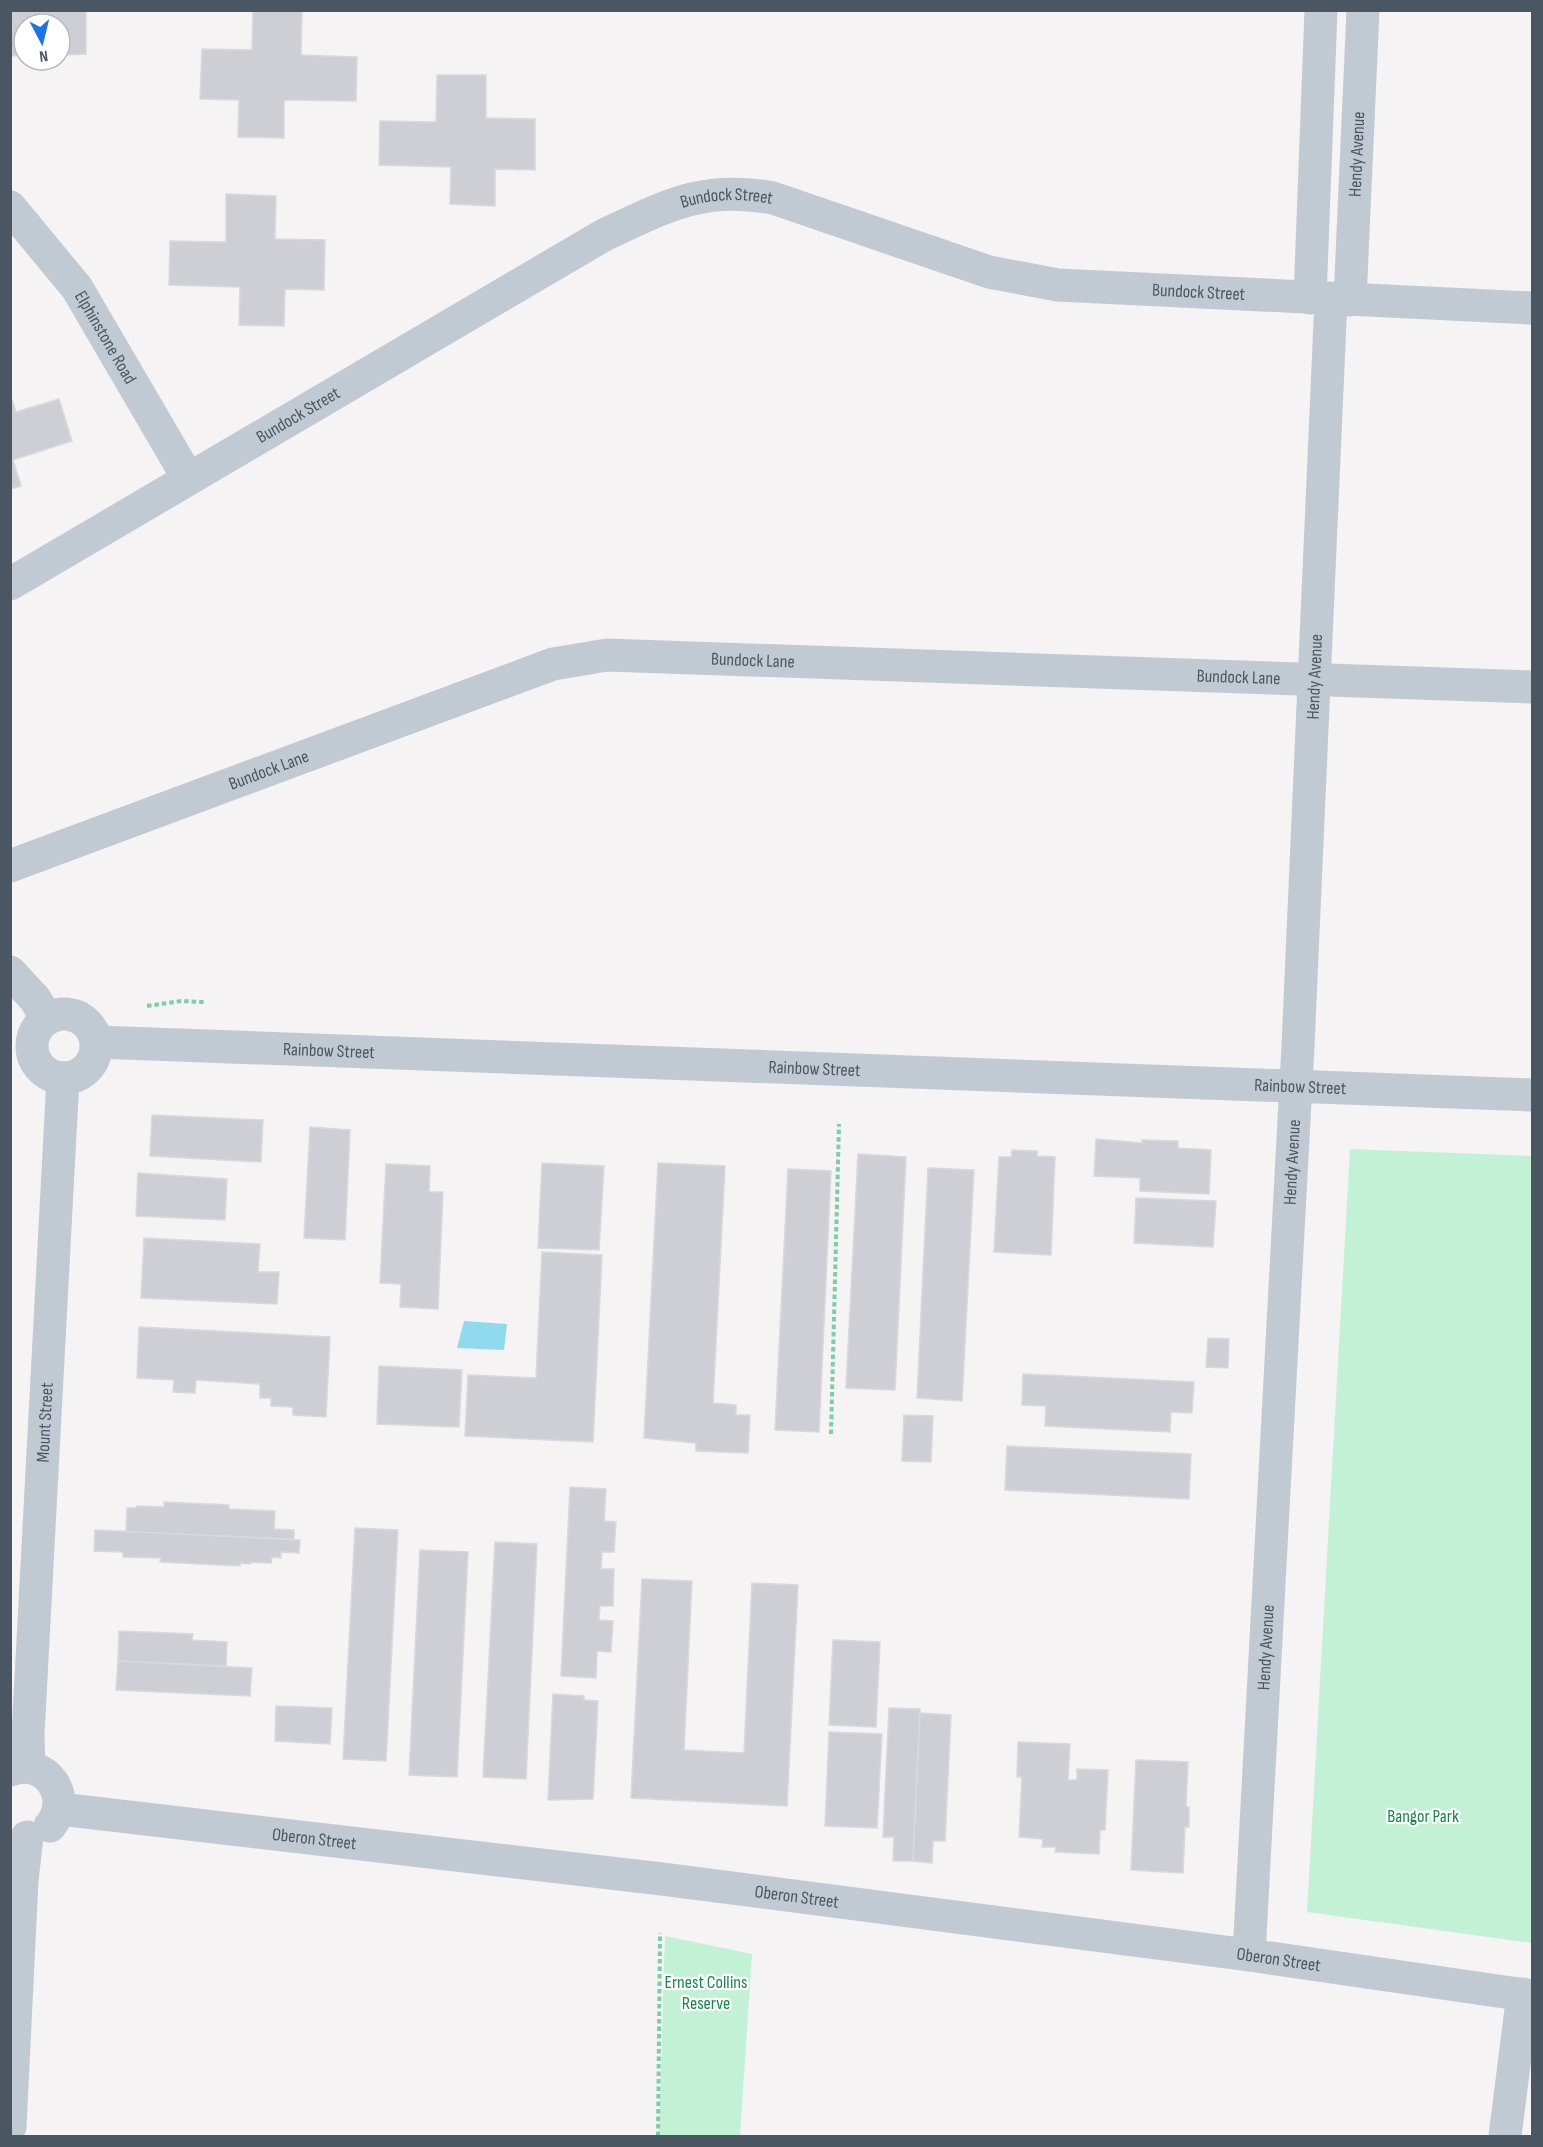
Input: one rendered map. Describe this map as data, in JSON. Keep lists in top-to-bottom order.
{
  "streets": {
    "street": [
      "Hendy Avenue",
      "Bundock Street",
      "Elphinstone Road",
      "Bundock Lane",
      "Rainbow Street",
      "Mount Street",
      "Oberon Street"
    ]
  },
  "crossings": [
    ["Hendy Avenue", "Bundock Street"],
    ["Hendy Avenue", "Bundock Lane"],
    ["Hendy Avenue", "Rainbow Street"],
    ["Hendy Avenue", "Oberon Street"],
    ["Bundock Street", "Elphinstone Road"],
    ["Rainbow Street", "Mount Street"]
  ],
  "parks": ["Bangor Park", "Ernest Collins Reserve"],
  "north": "bottom"
}
